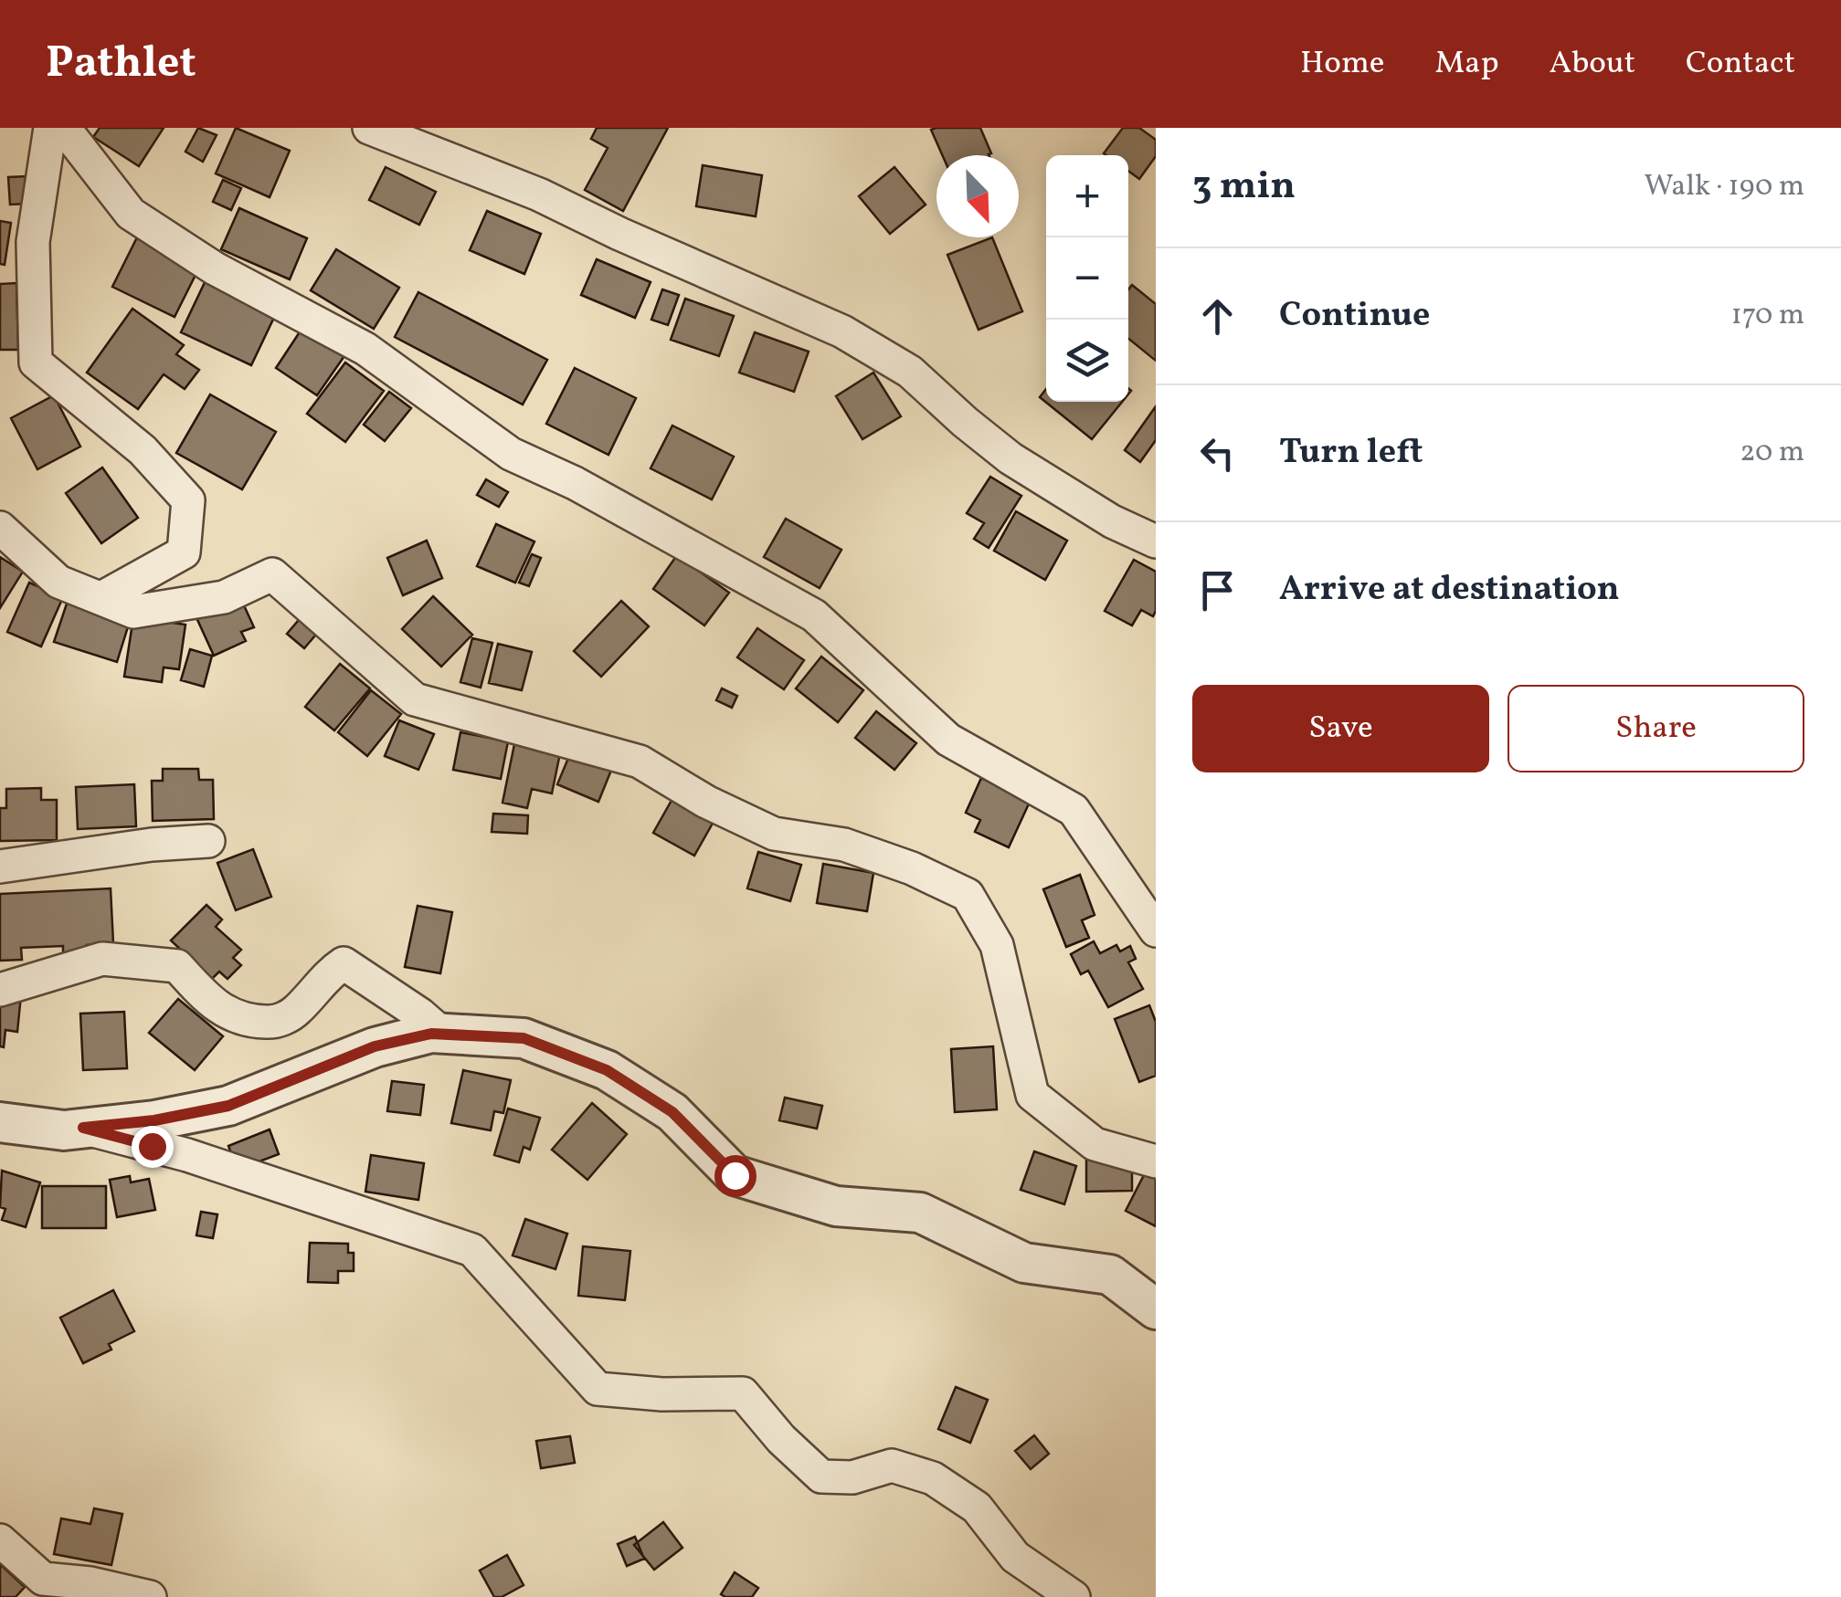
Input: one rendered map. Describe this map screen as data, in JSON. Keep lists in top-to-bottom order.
{
  "north": "bottom right",
  "page": {
    "header": "Pathlet",
    "nav": [
      "Home",
      "Map",
      "About",
      "Contact"
    ],
    "heading": ["3 min", "Walk · 190 m"],
    "map_buttons": ["+", "−"],
    "list": [
      ["Continue", "170 m"],
      ["Turn left", "20 m"],
      "Arrive at destination"
    ],
    "buttons": ["Save", "Share"]
  }
}
